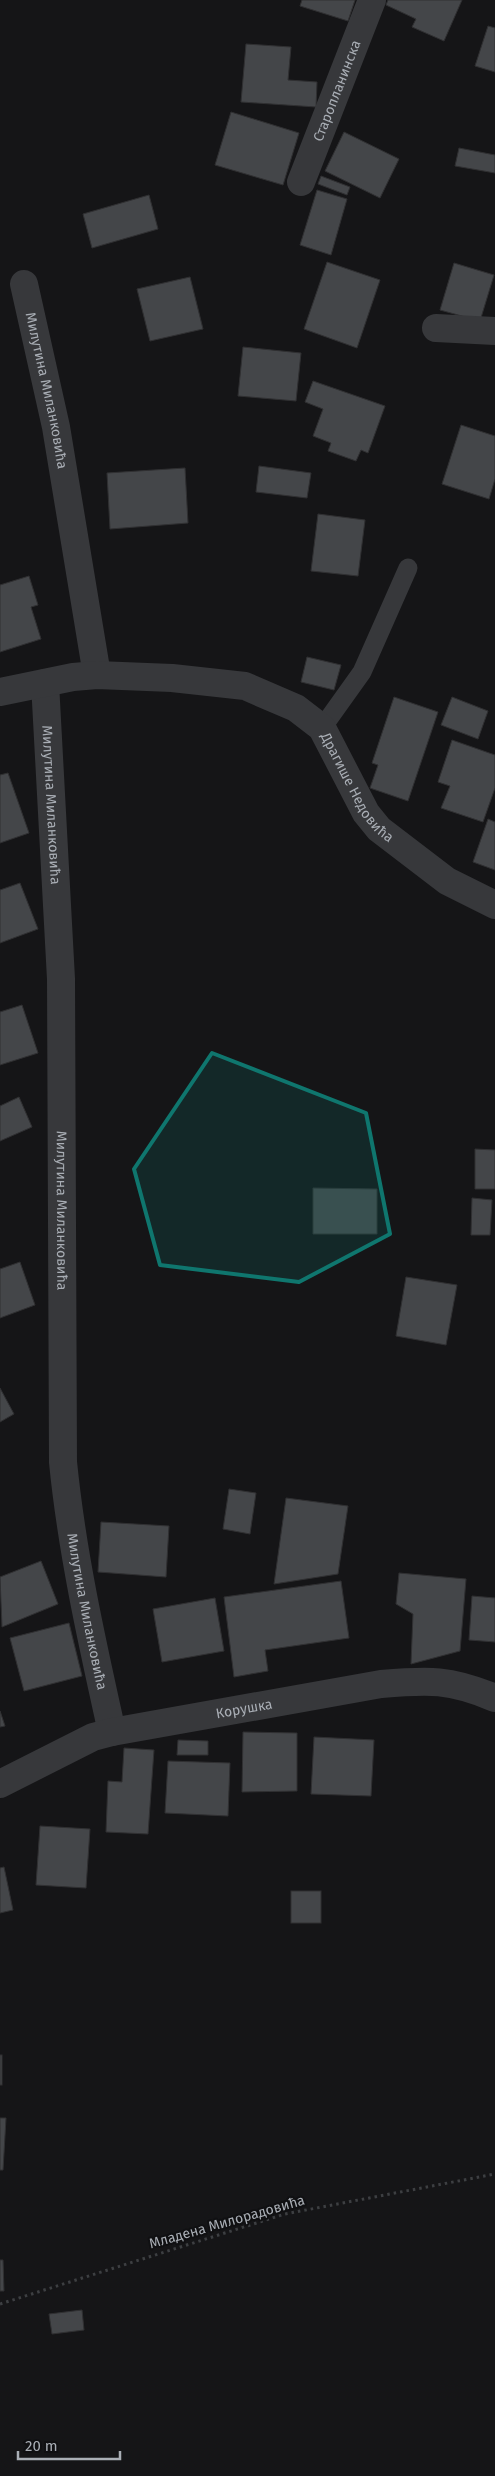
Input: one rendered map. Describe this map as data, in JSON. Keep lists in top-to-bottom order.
{
  "streets": {
    "street": [
      "Старопланинска",
      "Милутина Миланковића",
      "Драгише Недовића",
      "Корушка"
    ],
    "path": ["Младена Милорадовића"]
  },
  "crossings": [
    ["Милутина Миланковића", "Драгише Недовића"],
    ["Милутина Миланковића", "Корушка"]
  ],
  "scale_bar": "20 m"
}
